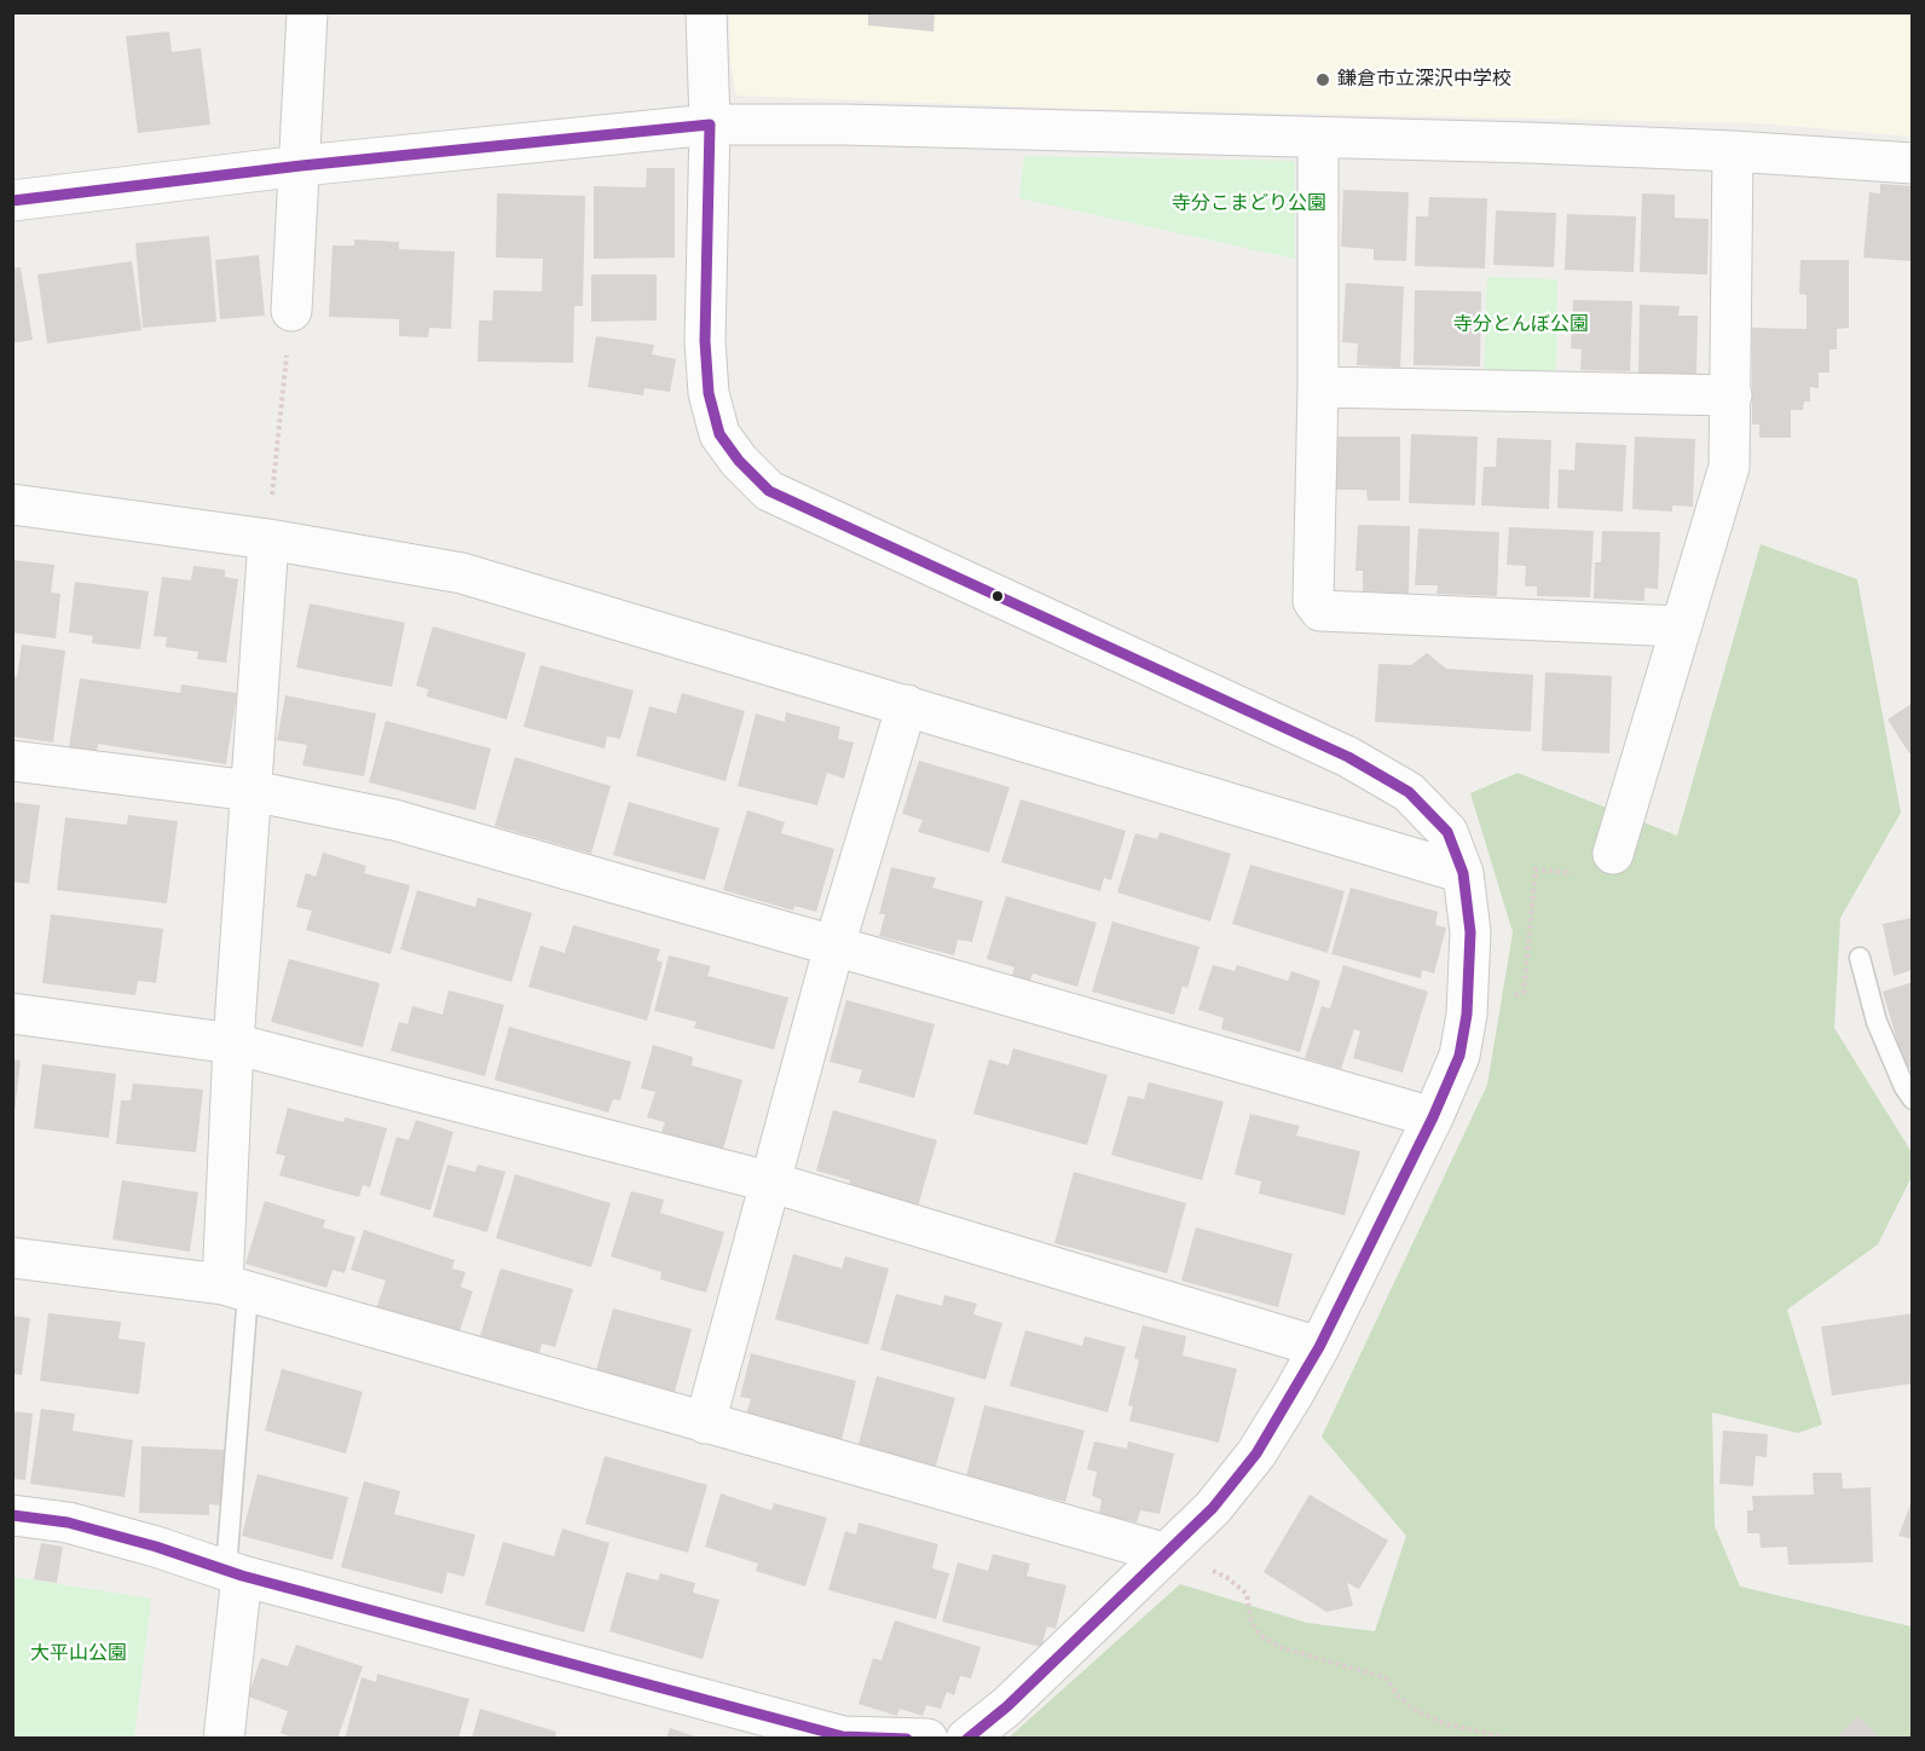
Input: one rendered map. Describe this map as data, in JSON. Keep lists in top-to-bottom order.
{
  "parks": ["寺分こまどり公園", "寺分とんぼ公園", "大平山公園"],
  "places": ["鎌倉市立深沢中学校"]
}
